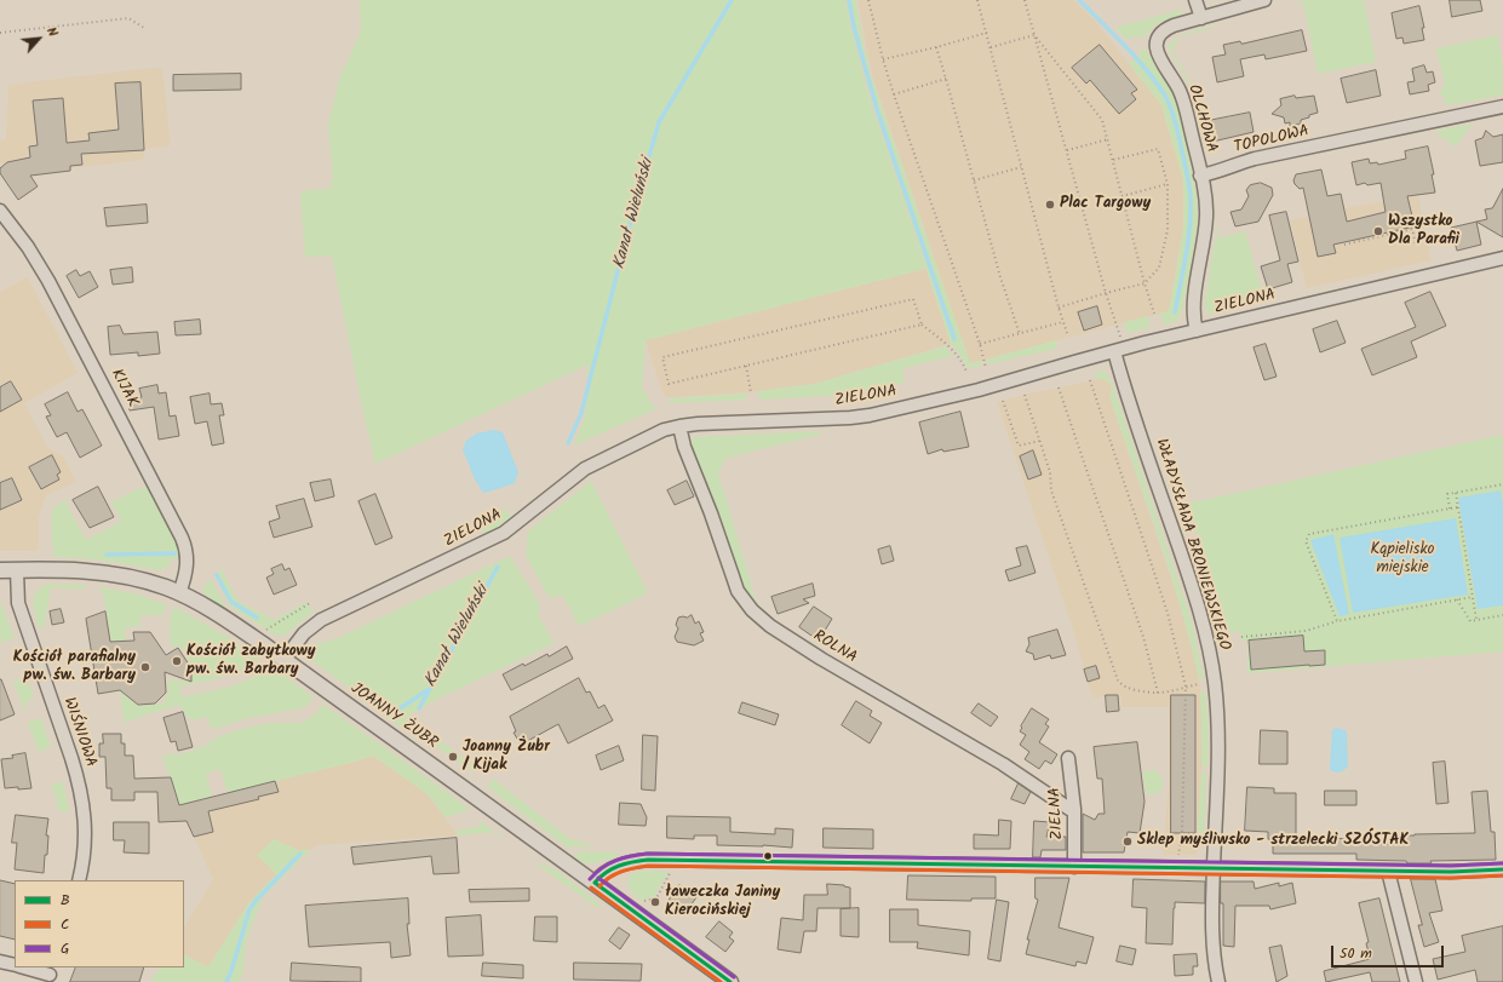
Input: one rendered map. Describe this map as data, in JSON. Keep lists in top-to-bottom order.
{
  "streets": {
    "street": [
      "OLCHOWA",
      "TOPOLOWA",
      "ZIELONA",
      "KIJAK",
      "WŁADYSŁAWA BRONIEWSKIEGO",
      "ROLNA",
      "JOANNY ŻUBR",
      "WIŚNIOWA",
      "ZIELNA"
    ]
  },
  "crossings": [
    ["OLCHOWA", "TOPOLOWA"],
    ["ZIELONA", "WŁADYSŁAWA BRONIEWSKIEGO"],
    ["ZIELONA", "ROLNA"],
    ["ZIELONA", "JOANNY ŻUBR"],
    ["KIJAK", "JOANNY ŻUBR"],
    ["ROLNA", "ZIELNA"],
    ["JOANNY ŻUBR", "WIŚNIOWA"]
  ],
  "water": ["Kanał Wieluński"],
  "parks": ["Kąpielisko miejskie"],
  "places": [
    "Plac Targowy",
    "Wszystko Dla Parafii",
    "Kościół zabytkowy pw. św. Barbary",
    "Kościół parafialny pw. św. Barbary",
    "Joanny Żubr / Kijak",
    "Sklep myśliwsko - strzelecki SZÓSTAK",
    "ławeczka Janiny Kierocińskiej"
  ],
  "lines": ["transit line G", "transit line B", "transit line C"],
  "legend": ["B", "C", "G"],
  "scale_bar": "50 m",
  "north": "top right"
}
